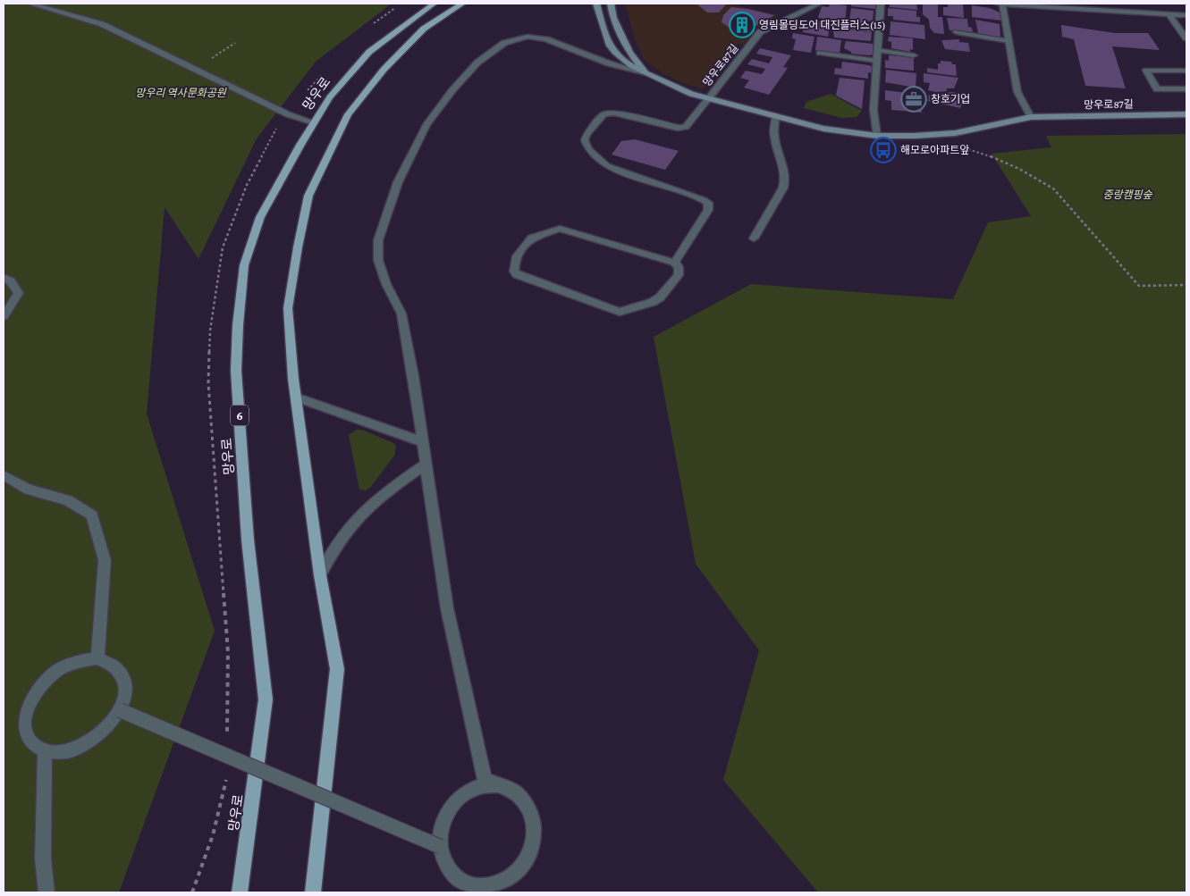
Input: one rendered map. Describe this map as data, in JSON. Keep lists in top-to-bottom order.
{
  "streets": {
    "main road": ["망우로", "6"],
    "street": ["망우로87길"]
  },
  "parks": ["망우리 역사문화공원", "중랑캠핑숲"],
  "places": {
    "building": ["영림몰딩도어 대진플러스(15)"],
    "office": ["창호기업"],
    "bus stop": ["해모로아파트앞"]
  }
}
